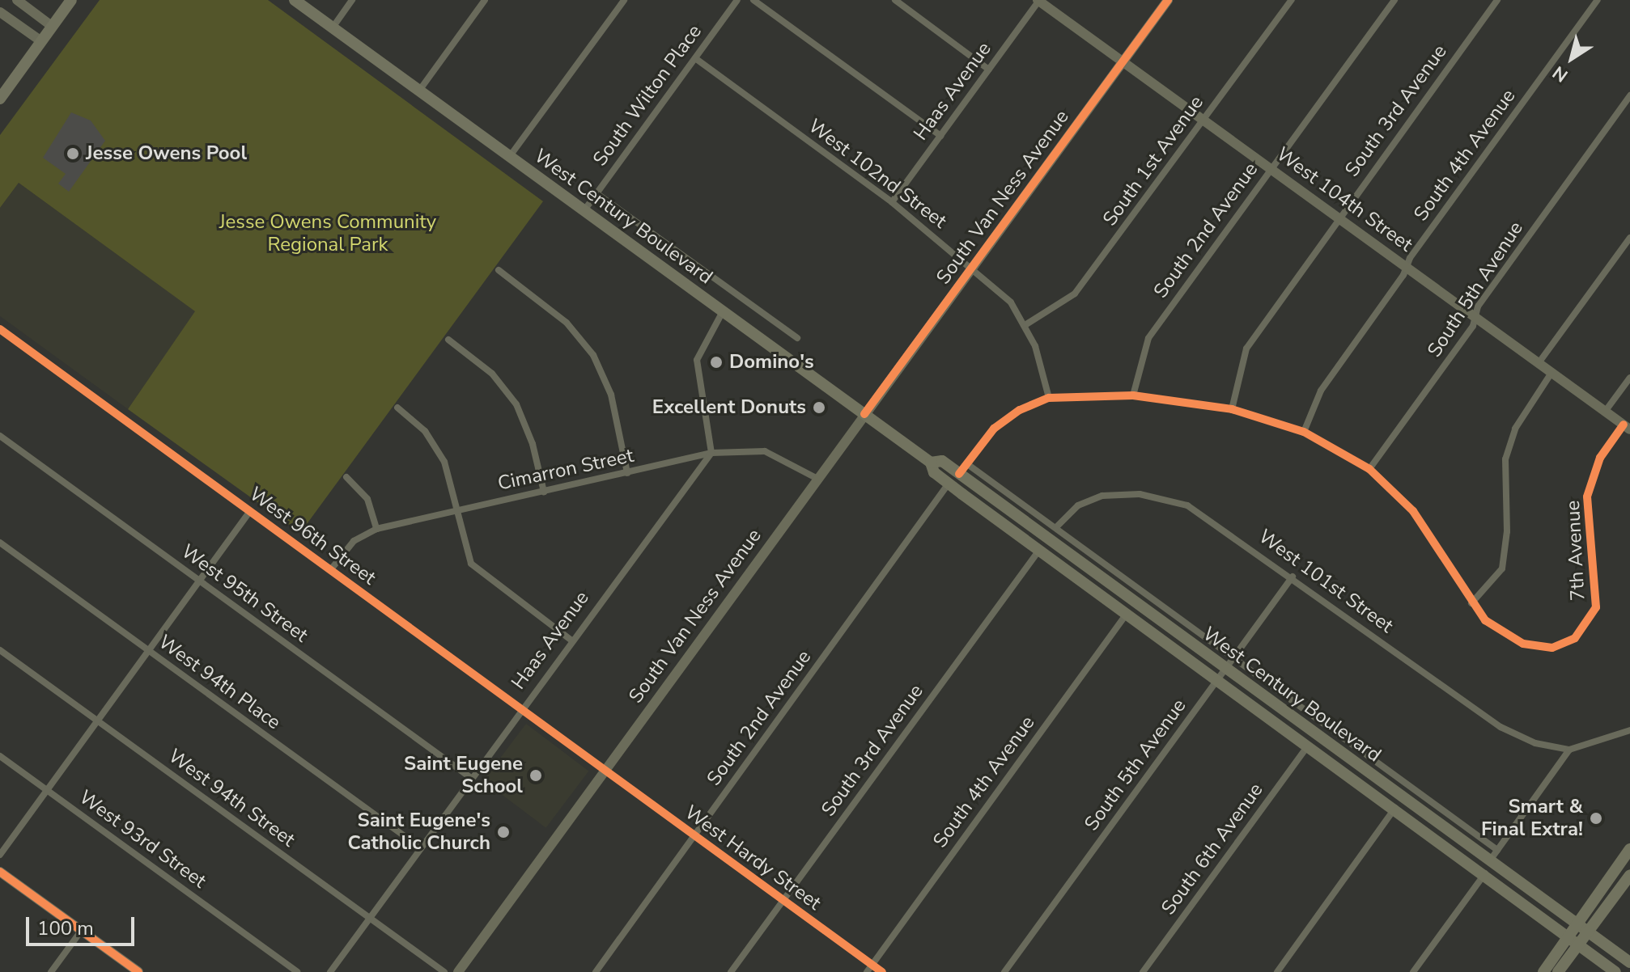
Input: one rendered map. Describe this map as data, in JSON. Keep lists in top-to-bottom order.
{
  "streets": {
    "main road": ["West Century Boulevard"],
    "street": [
      "Haas Avenue",
      "South Wilton Place",
      "South 3rd Avenue",
      "South 4th Avenue",
      "South 1st Avenue",
      "West 102nd Street",
      "South Van Ness Avenue",
      "West 104th Street",
      "South 2nd Avenue",
      "South 5th Avenue",
      "Cimarron Street",
      "West 96th Street",
      "7th Avenue",
      "West 101st Street",
      "West 95th Street",
      "West 94th Place",
      "West 94th Street",
      "West 93rd Street",
      "South 6th Avenue",
      "West Hardy Street"
    ]
  },
  "crossings": [
    ["Haas Avenue", "West 102nd Street"],
    ["Haas Avenue", "West 104th Street"],
    ["Haas Avenue", "Cimarron Street"],
    ["Haas Avenue", "West 96th Street"],
    ["Haas Avenue", "West 95th Street"],
    ["Haas Avenue", "West 94th Place"],
    ["Haas Avenue", "West 94th Street"],
    ["South Wilton Place", "West 102nd Street"],
    ["South Wilton Place", "West Century Boulevard"],
    ["South 3rd Avenue", "West 104th Street"],
    ["South 3rd Avenue", "West Century Boulevard"],
    ["South 3rd Avenue", "West Hardy Street"],
    ["South 4th Avenue", "West 104th Street"],
    ["South 4th Avenue", "West Century Boulevard"],
    ["South 4th Avenue", "West Hardy Street"],
    ["South 1st Avenue", "West 102nd Street"],
    ["South 1st Avenue", "West 104th Street"],
    ["West 102nd Street", "South Van Ness Avenue"],
    ["South Van Ness Avenue", "West 104th Street"],
    ["South Van Ness Avenue", "West Century Boulevard"],
    ["South Van Ness Avenue", "Cimarron Street"],
    ["South Van Ness Avenue", "West 96th Street"],
    ["South Van Ness Avenue", "West Hardy Street"],
    ["West 104th Street", "South 2nd Avenue"],
    ["West 104th Street", "South 5th Avenue"],
    ["West 104th Street", "7th Avenue"],
    ["West Century Boulevard", "South 2nd Avenue"],
    ["West Century Boulevard", "South 5th Avenue"],
    ["West Century Boulevard", "West 101st Street"],
    ["West Century Boulevard", "South 6th Avenue"],
    ["South 2nd Avenue", "West Hardy Street"],
    ["South 5th Avenue", "West 101st Street"],
    ["Cimarron Street", "West 96th Street"],
    ["West 96th Street", "West Hardy Street"]
  ],
  "parks": ["Jesse Owens Community Regional Park"],
  "places": [
    "Jesse Owens Pool",
    "Domino's",
    "Excellent Donuts",
    "Saint Eugene School",
    "Smart & Final Extra!",
    "Saint Eugene's Catholic Church"
  ],
  "scale_bar": "100 m",
  "north": "bottom left"
}
